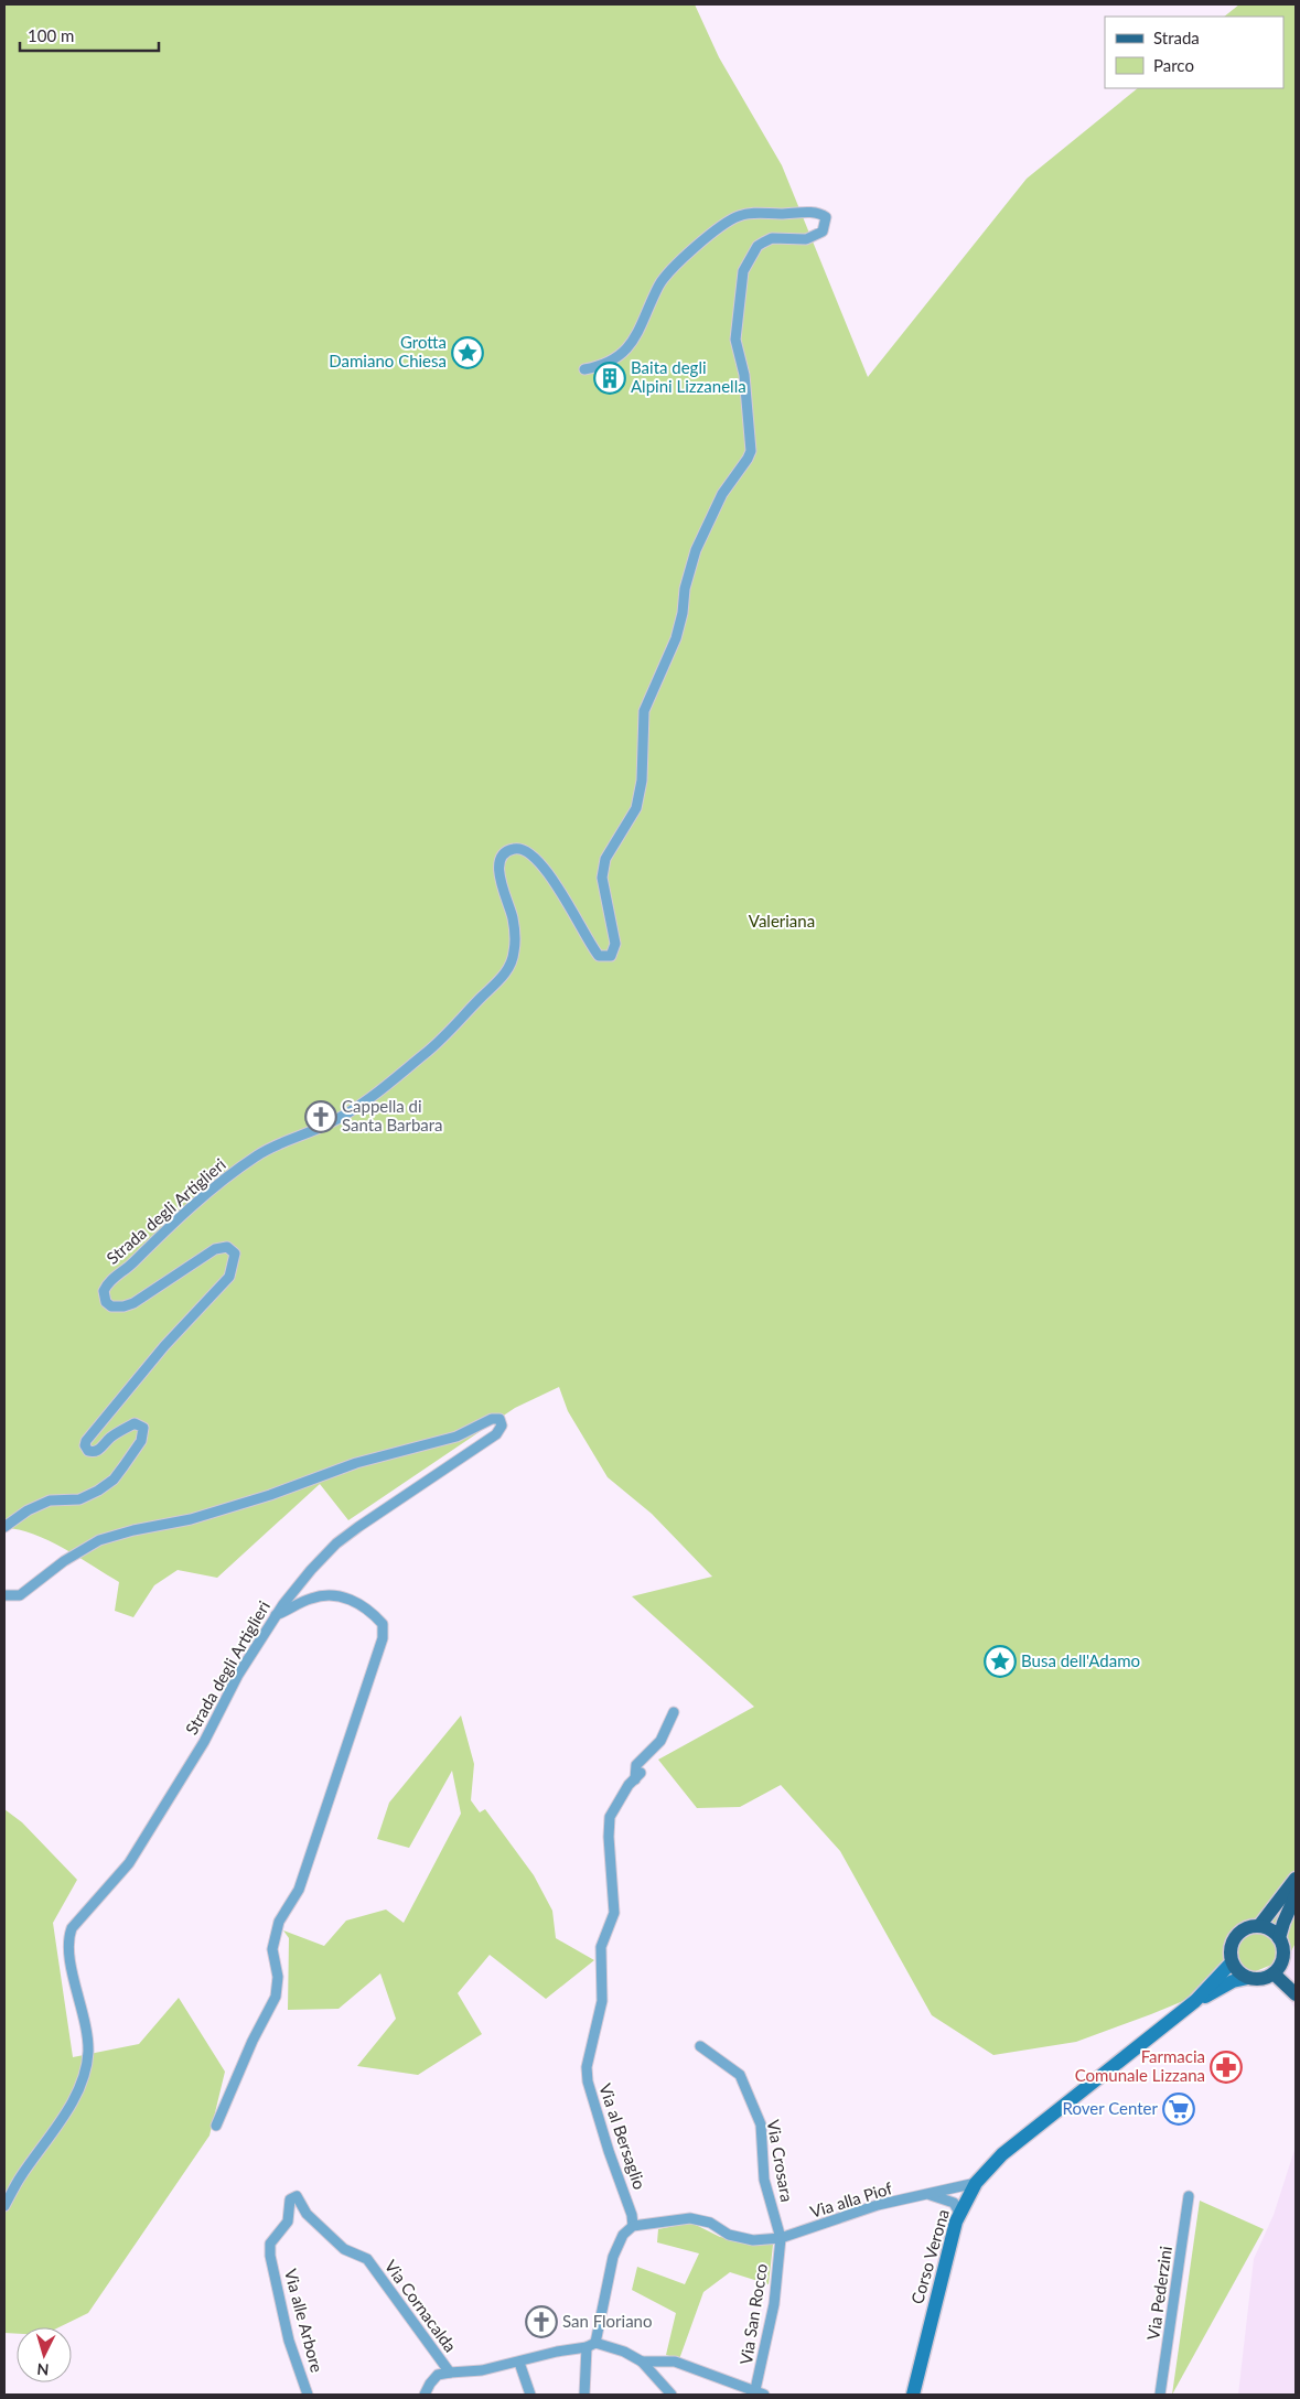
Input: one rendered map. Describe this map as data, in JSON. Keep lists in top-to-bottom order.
{
  "streets": {
    "main road": ["Corso Verona"],
    "street": [
      "Strada degli Artiglieri",
      "Via al Bersaglio",
      "Via Crosara",
      "Via alla Piof",
      "Via Pederzini",
      "Via Cornacalda",
      "Via San Rocco",
      "Via alle Arbore"
    ]
  },
  "crossings": [
    ["Via al Bersaglio", "Via alla Piof"],
    ["Via Crosara", "Via alla Piof"],
    ["Via Crosara", "Via San Rocco"],
    ["Via alla Piof", "Corso Verona"],
    ["Via alla Piof", "Via San Rocco"],
    ["Via Cornacalda", "Via alle Arbore"]
  ],
  "parks": ["Valeriana"],
  "places": {
    "place": ["Grotta Damiano Chiesa", "Busa dell'Adamo"],
    "building": ["Baita degli Alpini Lizzanella"],
    "church": ["Cappella di Santa Barbara", "San Floriano"],
    "pharmacy": ["Farmacia Comunale Lizzana"],
    "supermarket": ["Rover Center"]
  },
  "legend": ["Strada", "Parco"],
  "scale_bar": "100 m",
  "north": "bottom"
}
